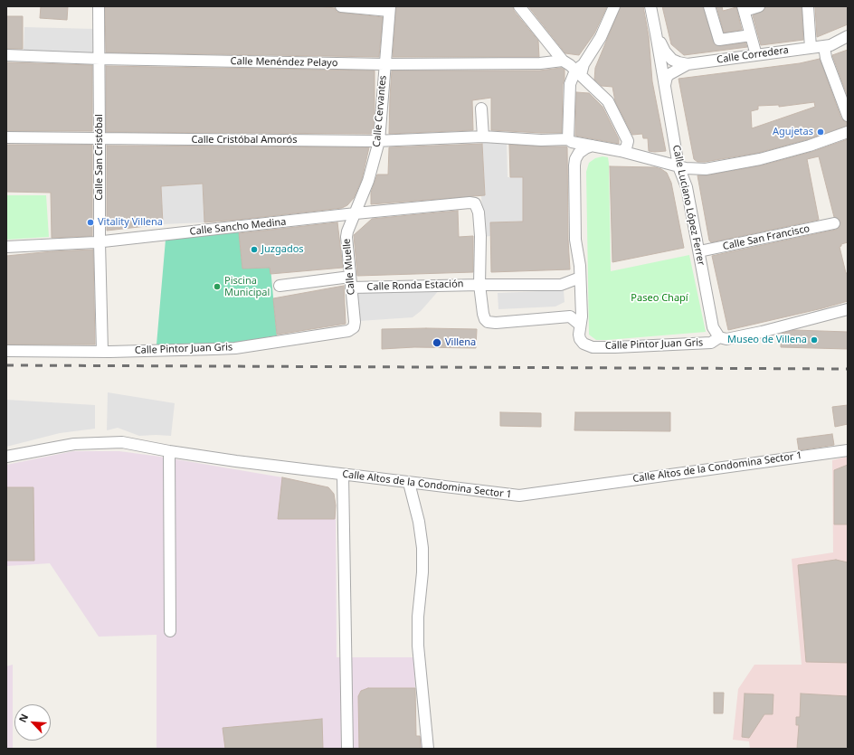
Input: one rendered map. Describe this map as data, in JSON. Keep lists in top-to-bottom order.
{
  "streets": {
    "street": [
      "Calle Corredera",
      "Calle Menéndez Pelayo",
      "Calle Cervantes",
      "Calle Cristóbal Amorós",
      "Calle San Cristóbal",
      "Calle Luciano López Ferrer",
      "Calle Sancho Medina",
      "Calle San Francisco",
      "Calle Muelle",
      "Calle Ronda Estación",
      "Calle Pintor Juan Gris",
      "Calle Altos de la Condomina Sector 1"
    ]
  },
  "crossings": [
    ["Calle Corredera", "Calle Luciano López Ferrer"],
    ["Calle Menéndez Pelayo", "Calle Cervantes"],
    ["Calle Menéndez Pelayo", "Calle San Cristóbal"],
    ["Calle Cervantes", "Calle Cristóbal Amorós"],
    ["Calle Cervantes", "Calle Sancho Medina"],
    ["Calle Cervantes", "Calle Muelle"],
    ["Calle Cristóbal Amorós", "Calle San Cristóbal"],
    ["Calle Cristóbal Amorós", "Calle Luciano López Ferrer"],
    ["Calle San Cristóbal", "Calle Sancho Medina"],
    ["Calle San Cristóbal", "Calle Pintor Juan Gris"],
    ["Calle Luciano López Ferrer", "Calle San Francisco"],
    ["Calle Luciano López Ferrer", "Calle Pintor Juan Gris"],
    ["Calle Sancho Medina", "Calle Muelle"],
    ["Calle Sancho Medina", "Calle Ronda Estación"],
    ["Calle Muelle", "Calle Ronda Estación"],
    ["Calle Muelle", "Calle Pintor Juan Gris"]
  ],
  "parks": ["Paseo Chapí"],
  "places": [
    "Agujetas",
    "Vitality Villena",
    "Juzgados",
    "Piscina Municipal",
    "Museo de Villena",
    "Villena"
  ],
  "north": "top left"
}
